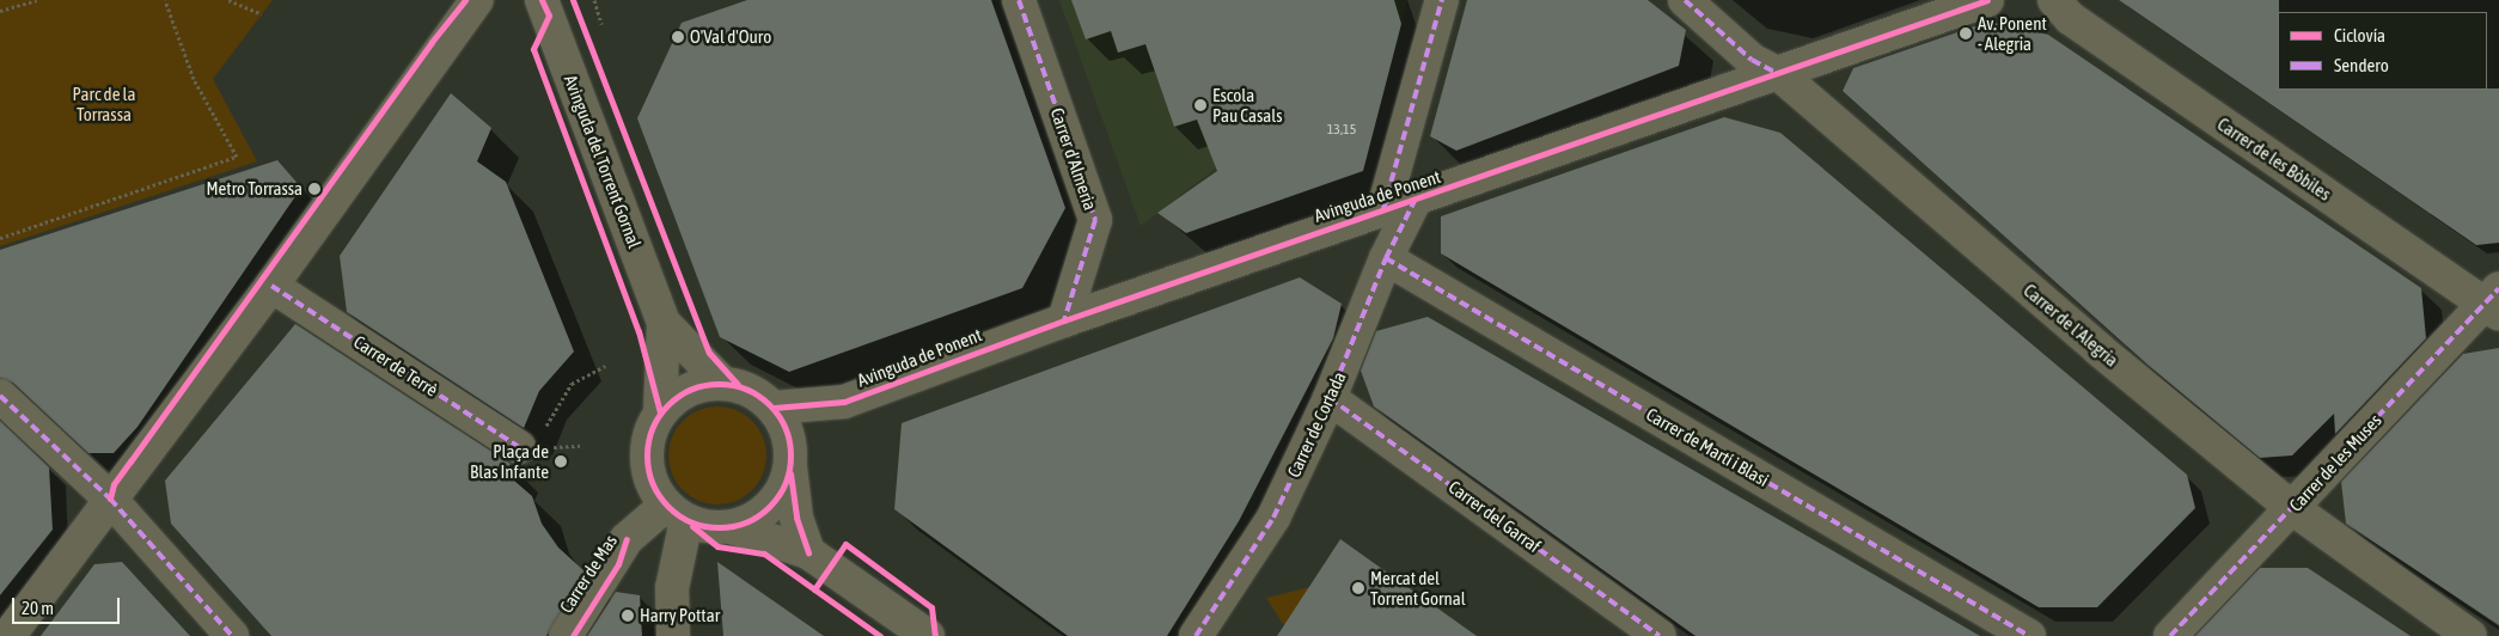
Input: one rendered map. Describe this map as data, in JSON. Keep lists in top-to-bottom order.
{
  "streets": {
    "street": [
      "Carrer d'Almeria",
      "Carrer de les Bòbiles",
      "Avinguda del Torrent Gornal",
      "Avinguda de Ponent",
      "Carrer de l'Alegria",
      "Carrer de Terrè",
      "Carrer de Cortada",
      "Carrer de Martí i Blasi",
      "Carrer de les Muses",
      "Carrer del Garraf",
      "Carrer de Mas"
    ]
  },
  "crossings": [
    ["Carrer d'Almeria", "Avinguda de Ponent"],
    ["Carrer de les Bòbiles", "Carrer de les Muses"],
    ["Avinguda del Torrent Gornal", "Avinguda de Ponent"],
    ["Avinguda del Torrent Gornal", "Carrer de Mas"],
    ["Avinguda de Ponent", "Carrer de l'Alegria"],
    ["Avinguda de Ponent", "Carrer de Cortada"],
    ["Avinguda de Ponent", "Carrer de Mas"],
    ["Carrer de l'Alegria", "Carrer de les Muses"],
    ["Carrer de Cortada", "Carrer de Martí i Blasi"],
    ["Carrer de Cortada", "Carrer del Garraf"]
  ],
  "parks": ["Parc de la Torrassa"],
  "places": [
    "Av. Ponent - Alegria",
    "O'Val d'Ouro",
    "Escola Pau Casals",
    "Metro Torrassa",
    "Plaça de Blas Infante",
    "Mercat del Torrent Gornal",
    "Harry Pottar"
  ],
  "house_numbers": ["13,15"],
  "legend": ["Ciclovía", "Sendero"],
  "scale_bar": "20 m"
}
